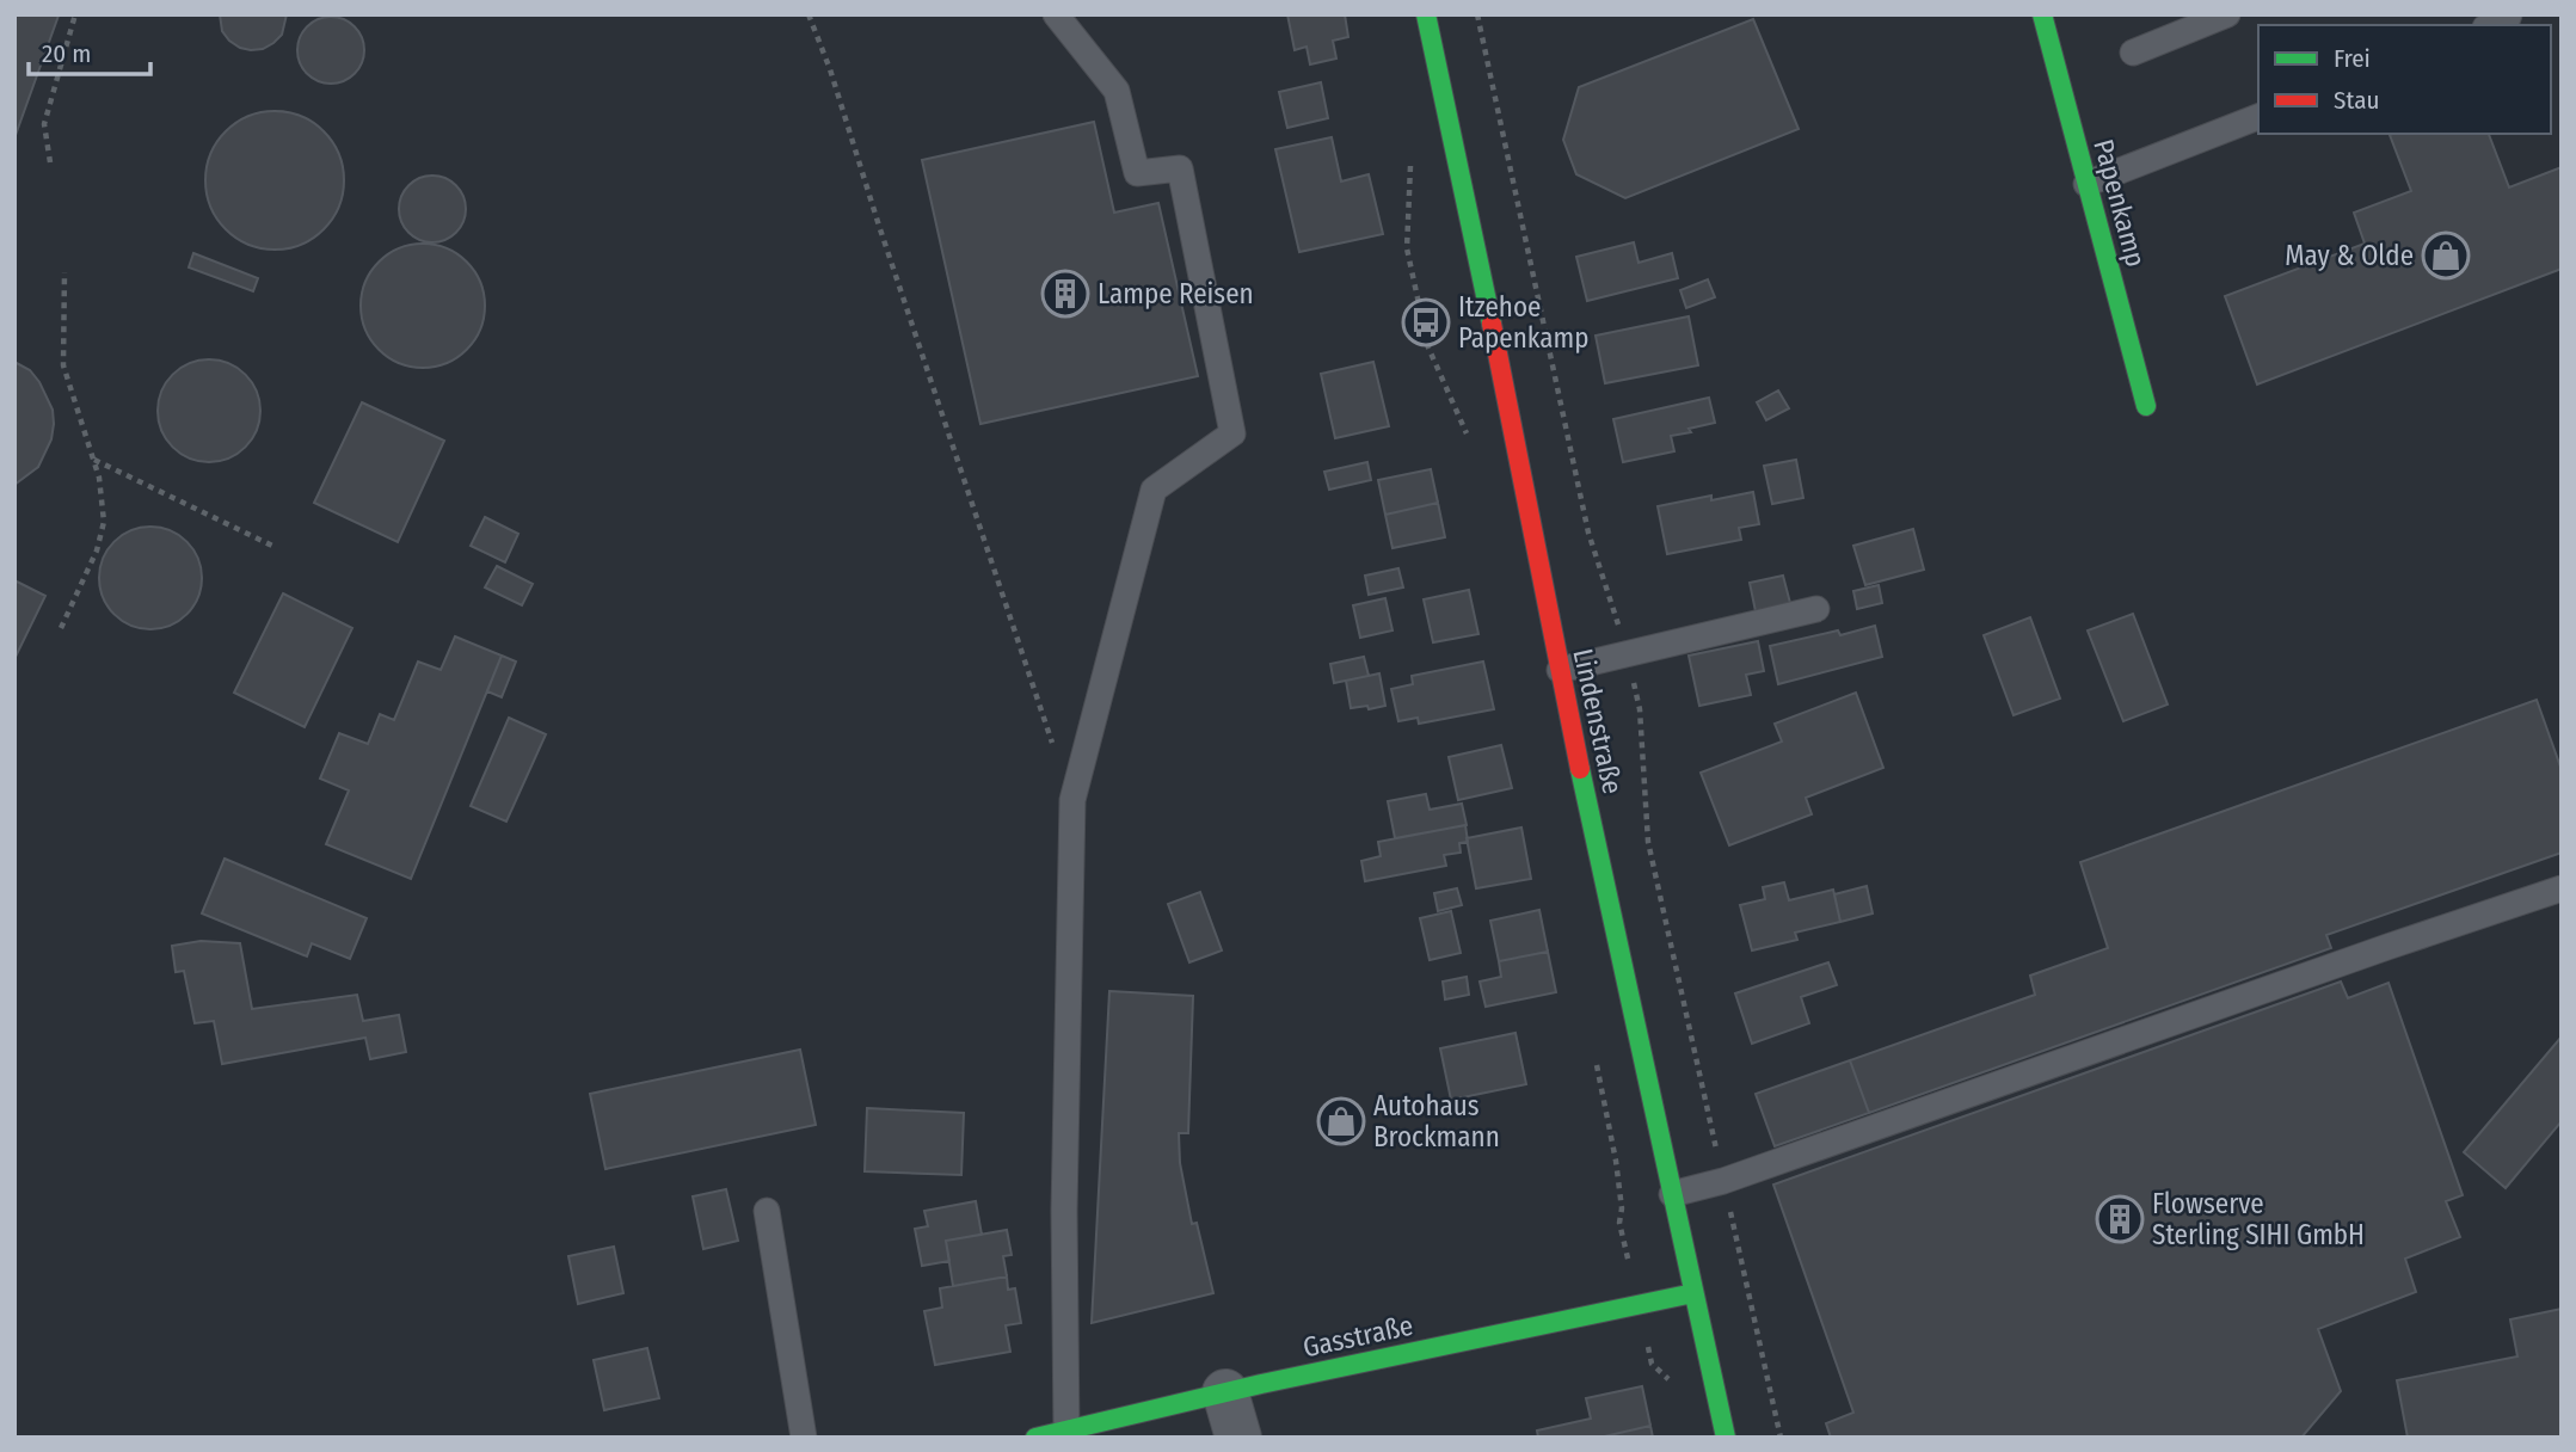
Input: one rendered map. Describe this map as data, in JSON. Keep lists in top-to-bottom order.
{
  "streets": {
    "main road": ["Papenkamp", "Lindenstraße", "Gasstraße"]
  },
  "crossings": [
    ["Lindenstraße", "Gasstraße"]
  ],
  "places": {
    "shop": ["May & Olde", "Autohaus Brockmann"],
    "building": ["Lampe Reisen", "Flowserve Sterling SIHI GmbH"],
    "bus stop": ["Itzehoe Papenkamp"]
  },
  "legend": ["Frei", "Stau"],
  "scale_bar": "20 m"
}
